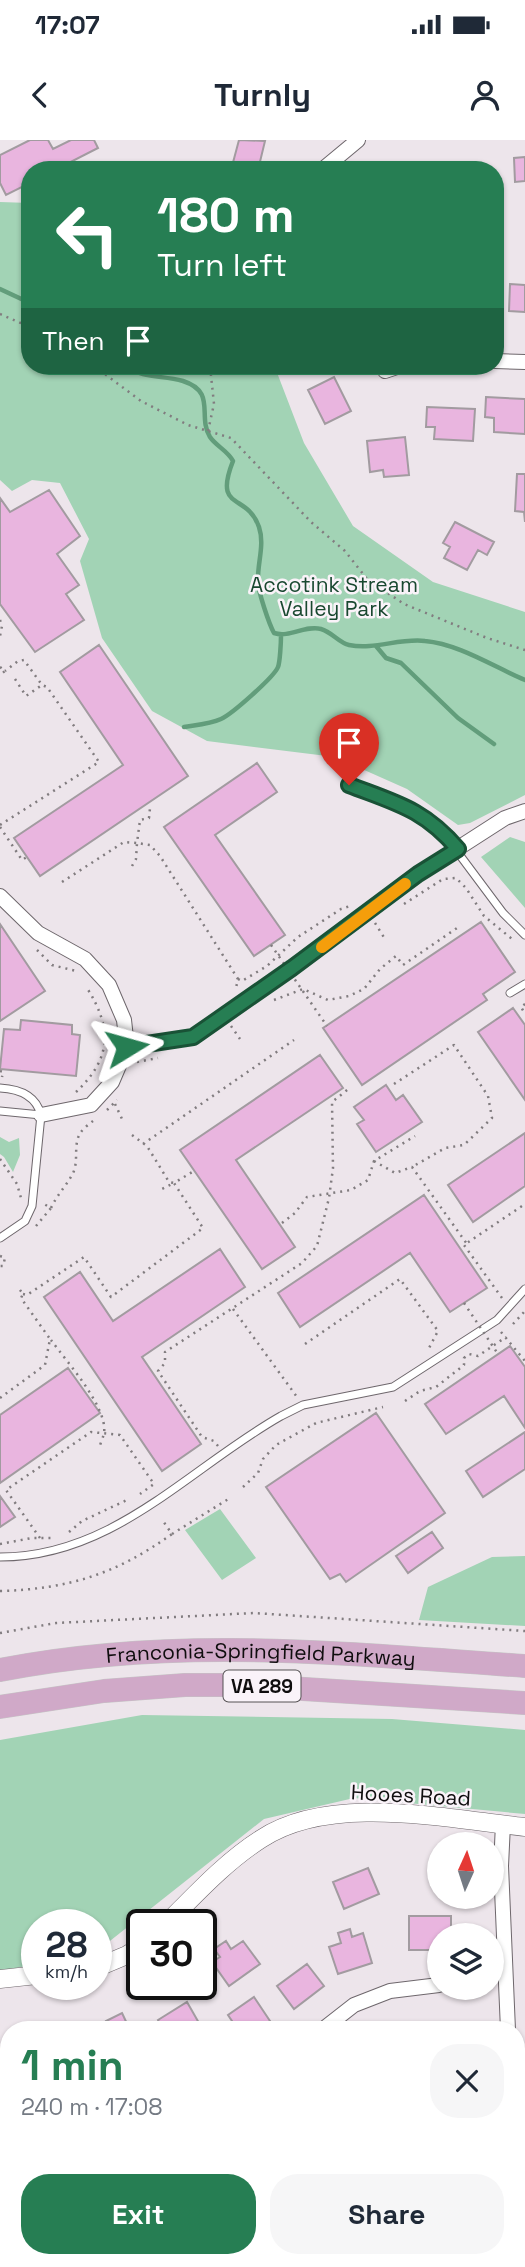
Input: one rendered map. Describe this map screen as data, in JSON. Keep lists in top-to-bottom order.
{
  "streets": {
    "main road": ["Franconia-Springfield Parkway", "VA 289"],
    "street": ["Hooes Road"]
  },
  "parks": ["Accotink Stream Valley Park"],
  "north": "top",
  "page": {
    "status": "17:07",
    "header": "Turnly",
    "turn": ["180 m", "Turn left"],
    "then": "Then",
    "speed": "28 km/h",
    "limit": "30",
    "heading": ["1 min", "240 m · 17:08"],
    "buttons": ["Exit", "Share"]
  }
}
